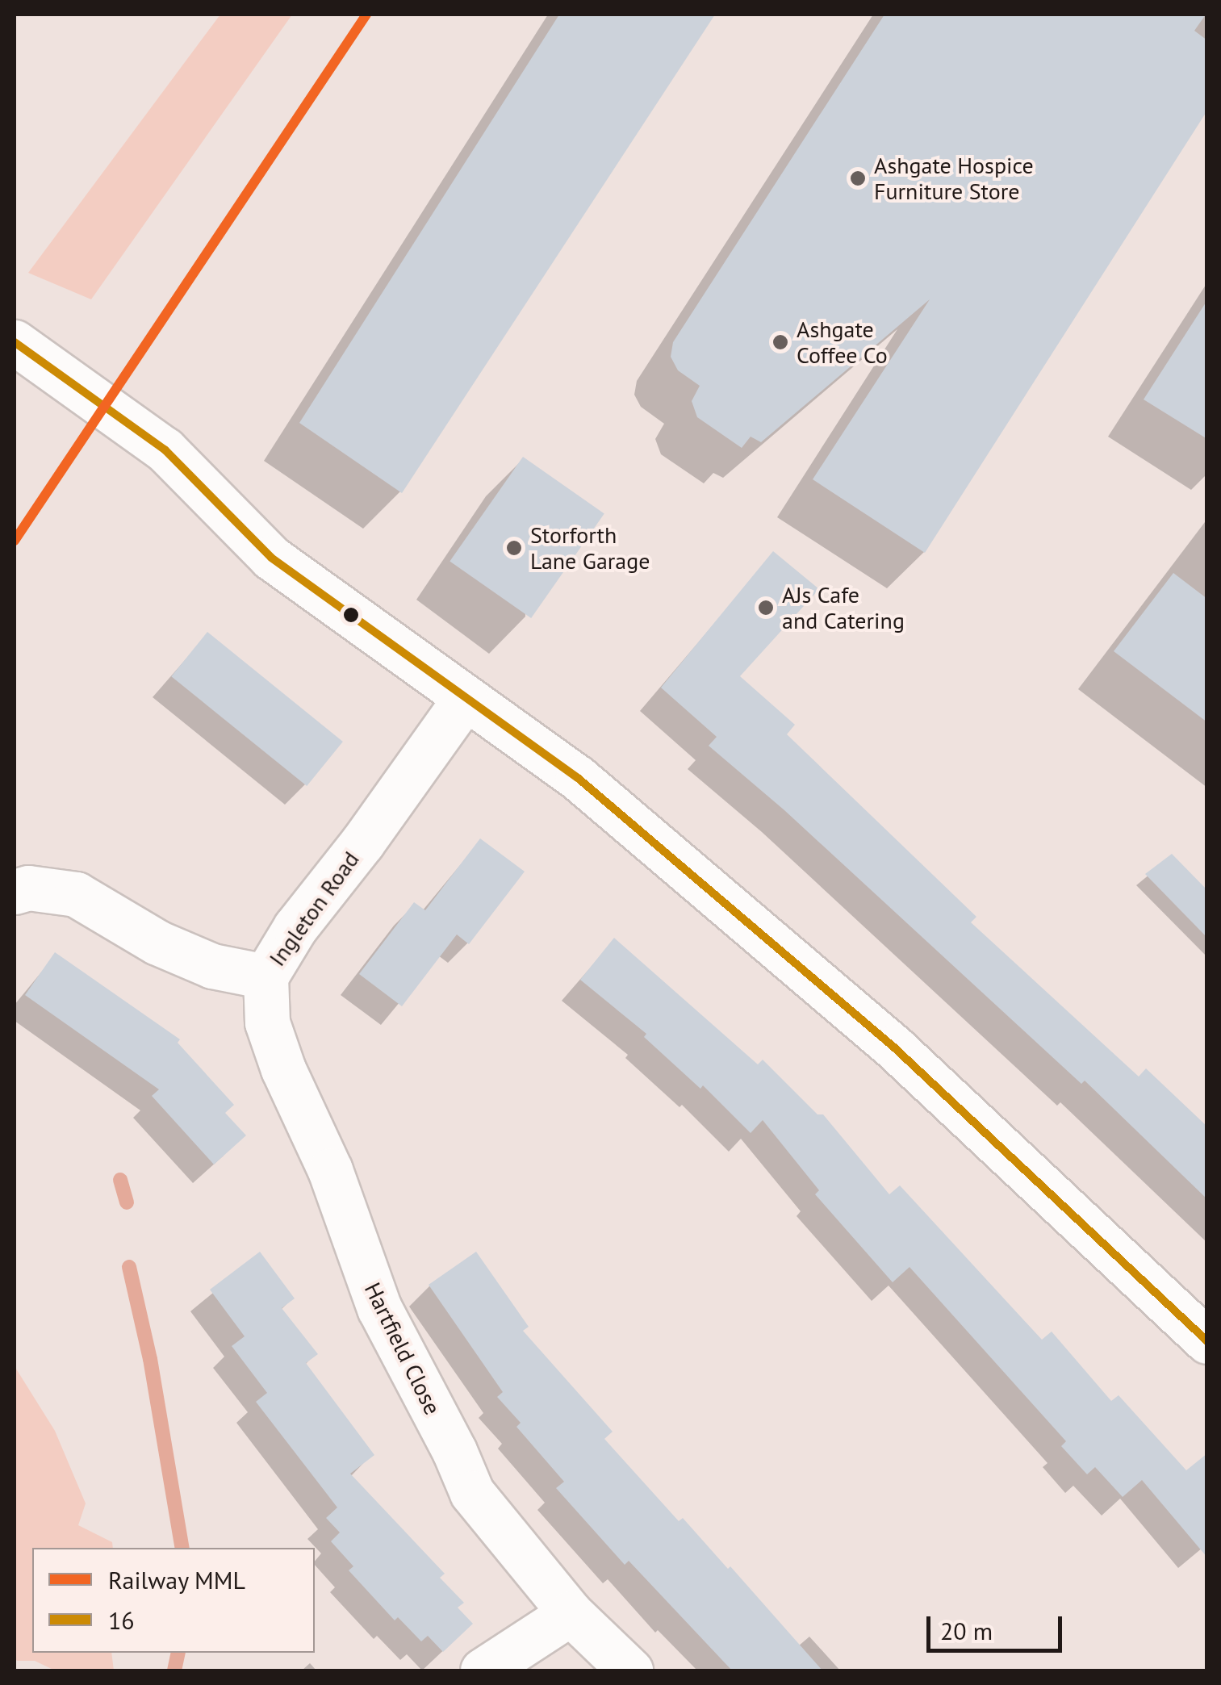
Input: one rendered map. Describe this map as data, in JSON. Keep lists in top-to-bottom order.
{
  "streets": {
    "street": ["Ingleton Road", "Hartfield Close"]
  },
  "crossings": [
    ["Ingleton Road", "Hartfield Close"]
  ],
  "places": [
    "Ashgate Hospice Furniture Store",
    "Ashgate Coffee Co",
    "Storforth Lane Garage",
    "AJs Cafe and Catering"
  ],
  "lines": ["rail line MML", "transit line 16"],
  "legend": ["Railway MML", "16"],
  "scale_bar": "20 m"
}
